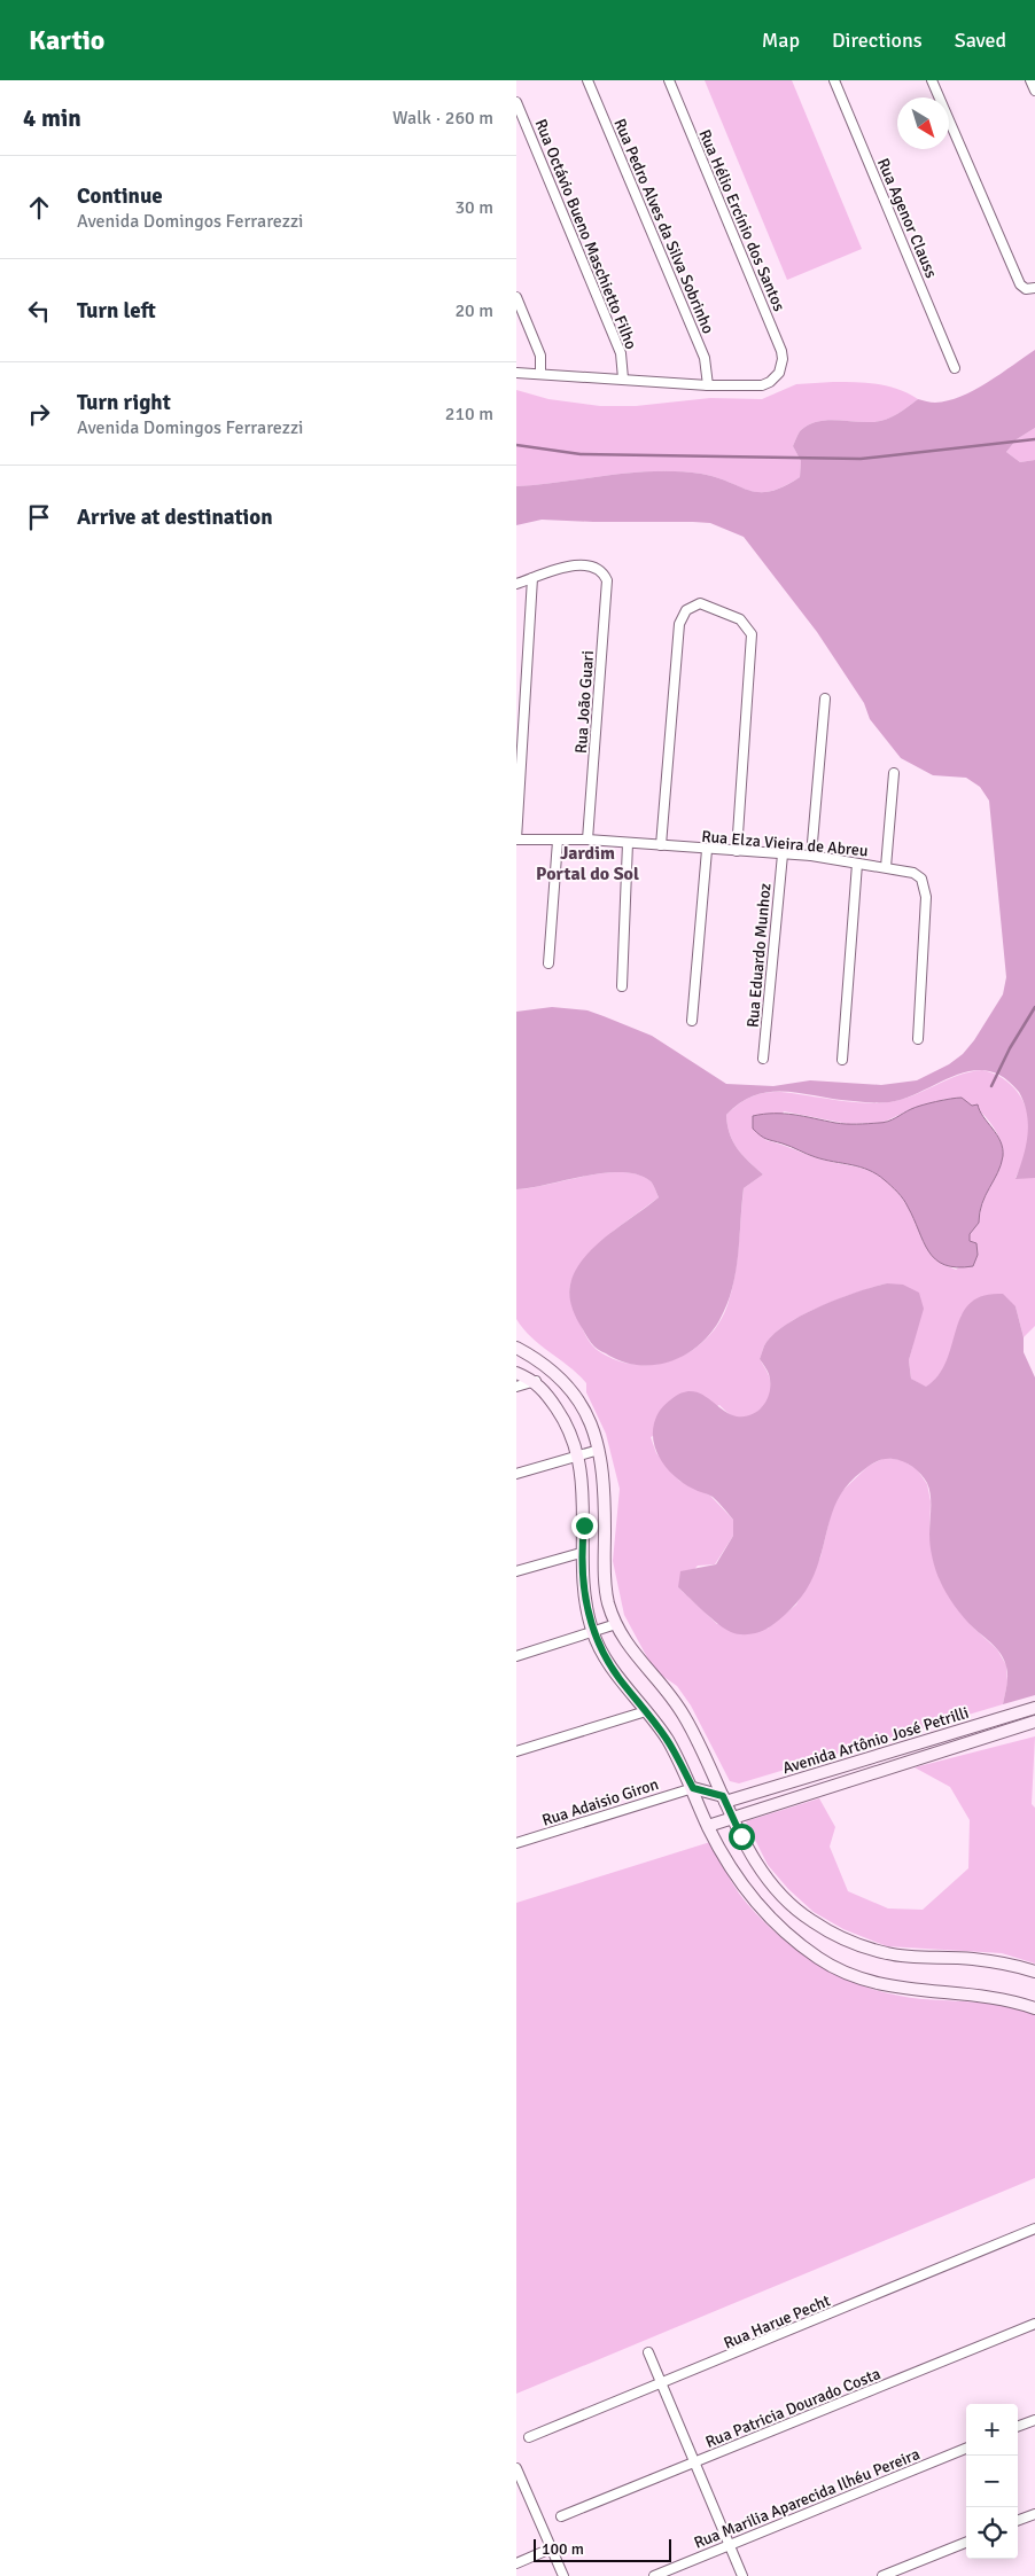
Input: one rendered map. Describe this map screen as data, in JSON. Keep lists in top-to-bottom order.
{
  "streets": {
    "main road": ["Avenida Artônio José Petrilli"],
    "street": [
      "Rua Agenor Clauss",
      "Rua Hélio Ercínio dos Santos",
      "Rua Pedro Alves da Silva Sobrinho",
      "Rua Octávio Bueno Maschietto Filho",
      "Rua João Guari",
      "Rua Elza Vieira de Abreu",
      "Rua Eduardo Munhoz",
      "Rua Adaisio Giron",
      "Rua Harue Pecht",
      "Rua Patricia Dourado Costa",
      "Rua Marilia Aparecida Ilhéu Pereira"
    ]
  },
  "crossings": [
    ["Rua Hélio Ercínio dos Santos", "Rua Pedro Alves da Silva Sobrinho"],
    ["Rua João Guari", "Rua Elza Vieira de Abreu"],
    ["Rua Elza Vieira de Abreu", "Rua Eduardo Munhoz"]
  ],
  "districts": ["Jardim Portal do Sol"],
  "scale_bar": "100 m",
  "north": "bottom right",
  "page": {
    "header": "Kartio",
    "nav": ["Map", "Directions", "Saved"],
    "heading": ["4 min", "Walk · 260 m"],
    "list": [
      ["Continue", "Avenida Domingos Ferrarezzi", "30 m"],
      ["Turn left", "20 m"],
      ["Turn right", "Avenida Domingos Ferrarezzi", "210 m"],
      "Arrive at destination"
    ],
    "map_buttons": ["+", "−"],
    "scale": "100 m"
  }
}
